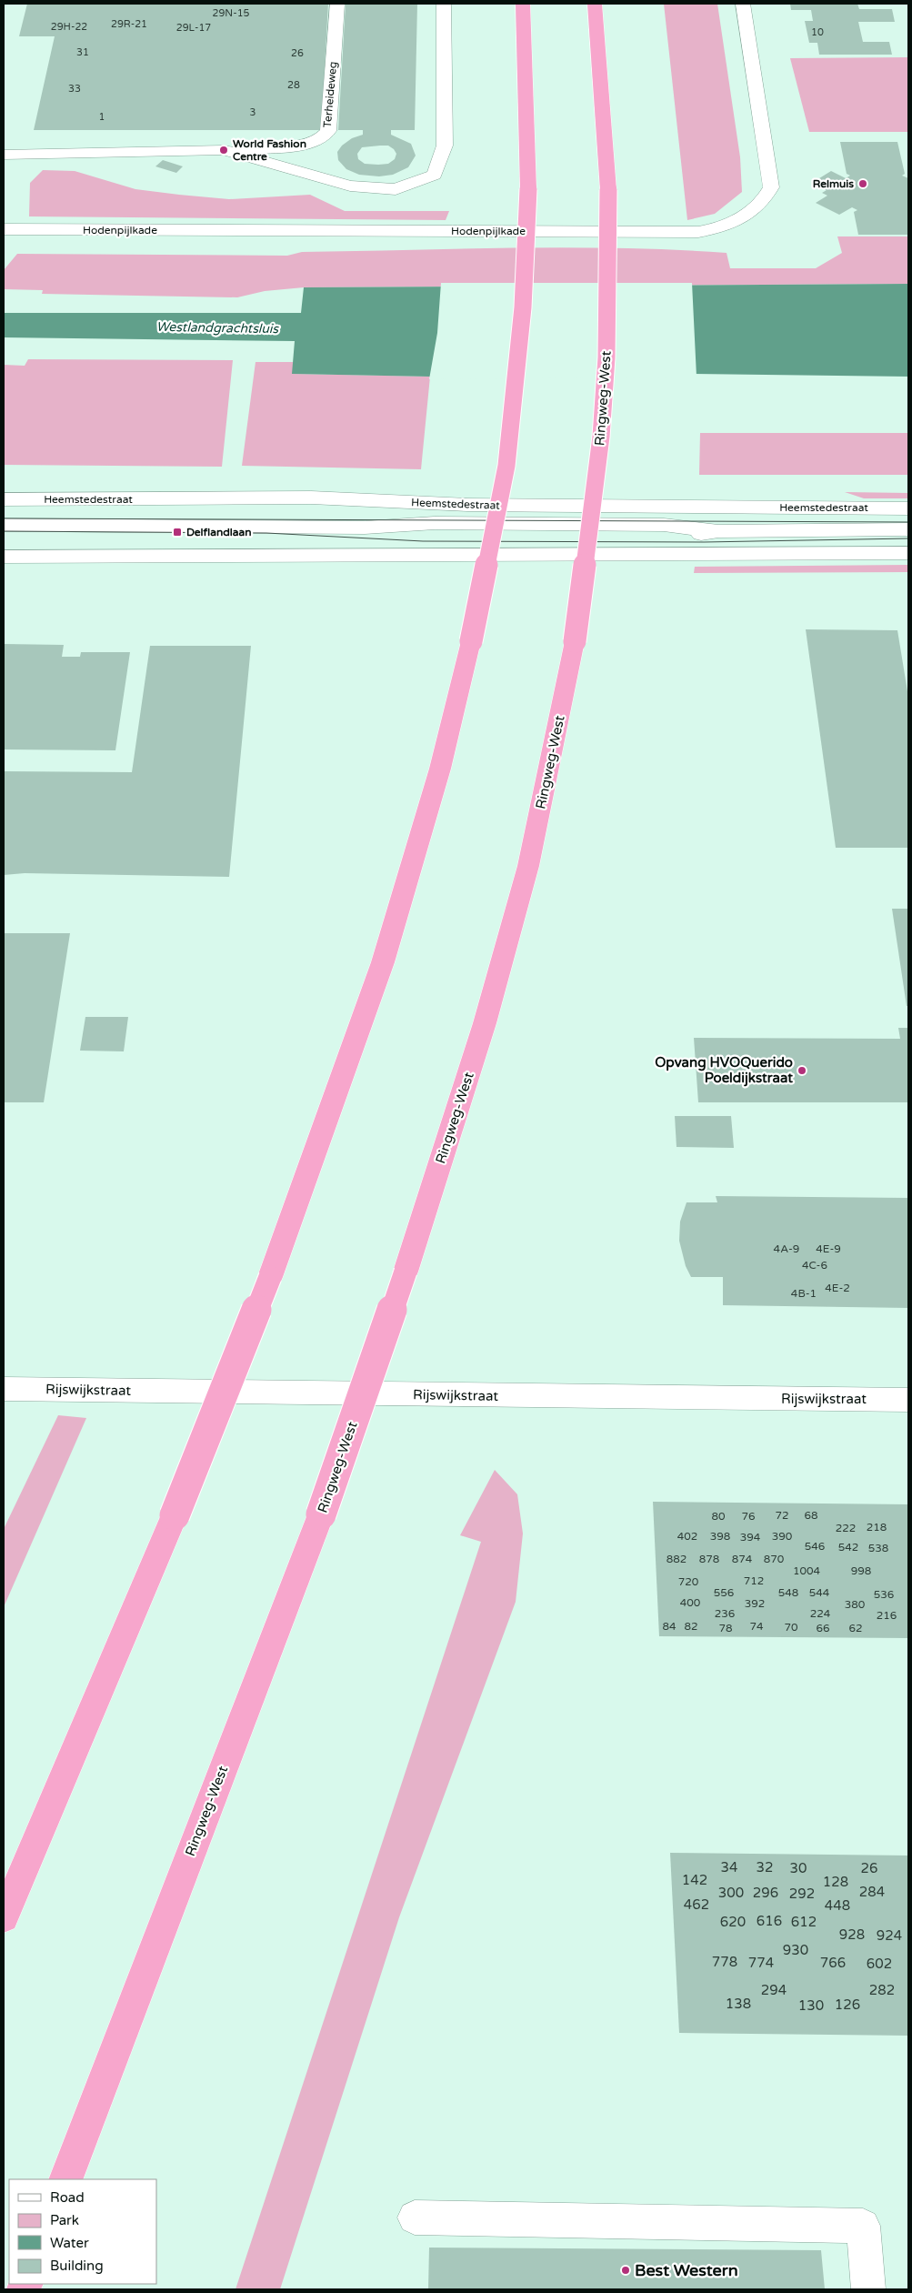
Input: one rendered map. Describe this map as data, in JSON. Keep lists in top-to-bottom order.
{
  "streets": {
    "highway": ["Ringweg-West"],
    "street": [
      "Terheideweg",
      "Hodenpijlkade",
      "Heemstedestraat",
      "Rijswijkstraat"
    ]
  },
  "water": ["Westlandgrachtsluis"],
  "places": {
    "other": [
      "World Fashion Centre",
      "Relmuis",
      "Opvang HVOQuerido Poeldijkstraat",
      "Best Western"
    ],
    "transit": ["Delflandlaan"]
  },
  "house_numbers": [
    "29N-15",
    "29R-21",
    "29H-22",
    "29L-17",
    "10",
    "31",
    "26",
    "28",
    "33",
    "3",
    "1",
    "4A-9",
    "4E-9",
    "4C-6",
    "4E-2",
    "4B-1",
    "72",
    "68",
    "80",
    "76",
    "218",
    "222",
    "402",
    "398",
    "390",
    "394",
    "546",
    "542",
    "538",
    "882",
    "878",
    "874",
    "870",
    "1004",
    "998",
    "712",
    "720",
    "556",
    "548",
    "544",
    "536",
    "400",
    "392",
    "380",
    "236",
    "224",
    "216",
    "84",
    "82",
    "74",
    "70",
    "78",
    "66",
    "62",
    "34",
    "32",
    "30",
    "26",
    "142",
    "128",
    "284",
    "300",
    "296",
    "292",
    "462",
    "448",
    "616",
    "620",
    "612",
    "928",
    "924",
    "930",
    "778",
    "774",
    "766",
    "602",
    "294",
    "282",
    "138",
    "126",
    "130"
  ],
  "legend": [
    "Road",
    "Park",
    "Water",
    "Building"
  ]
}
